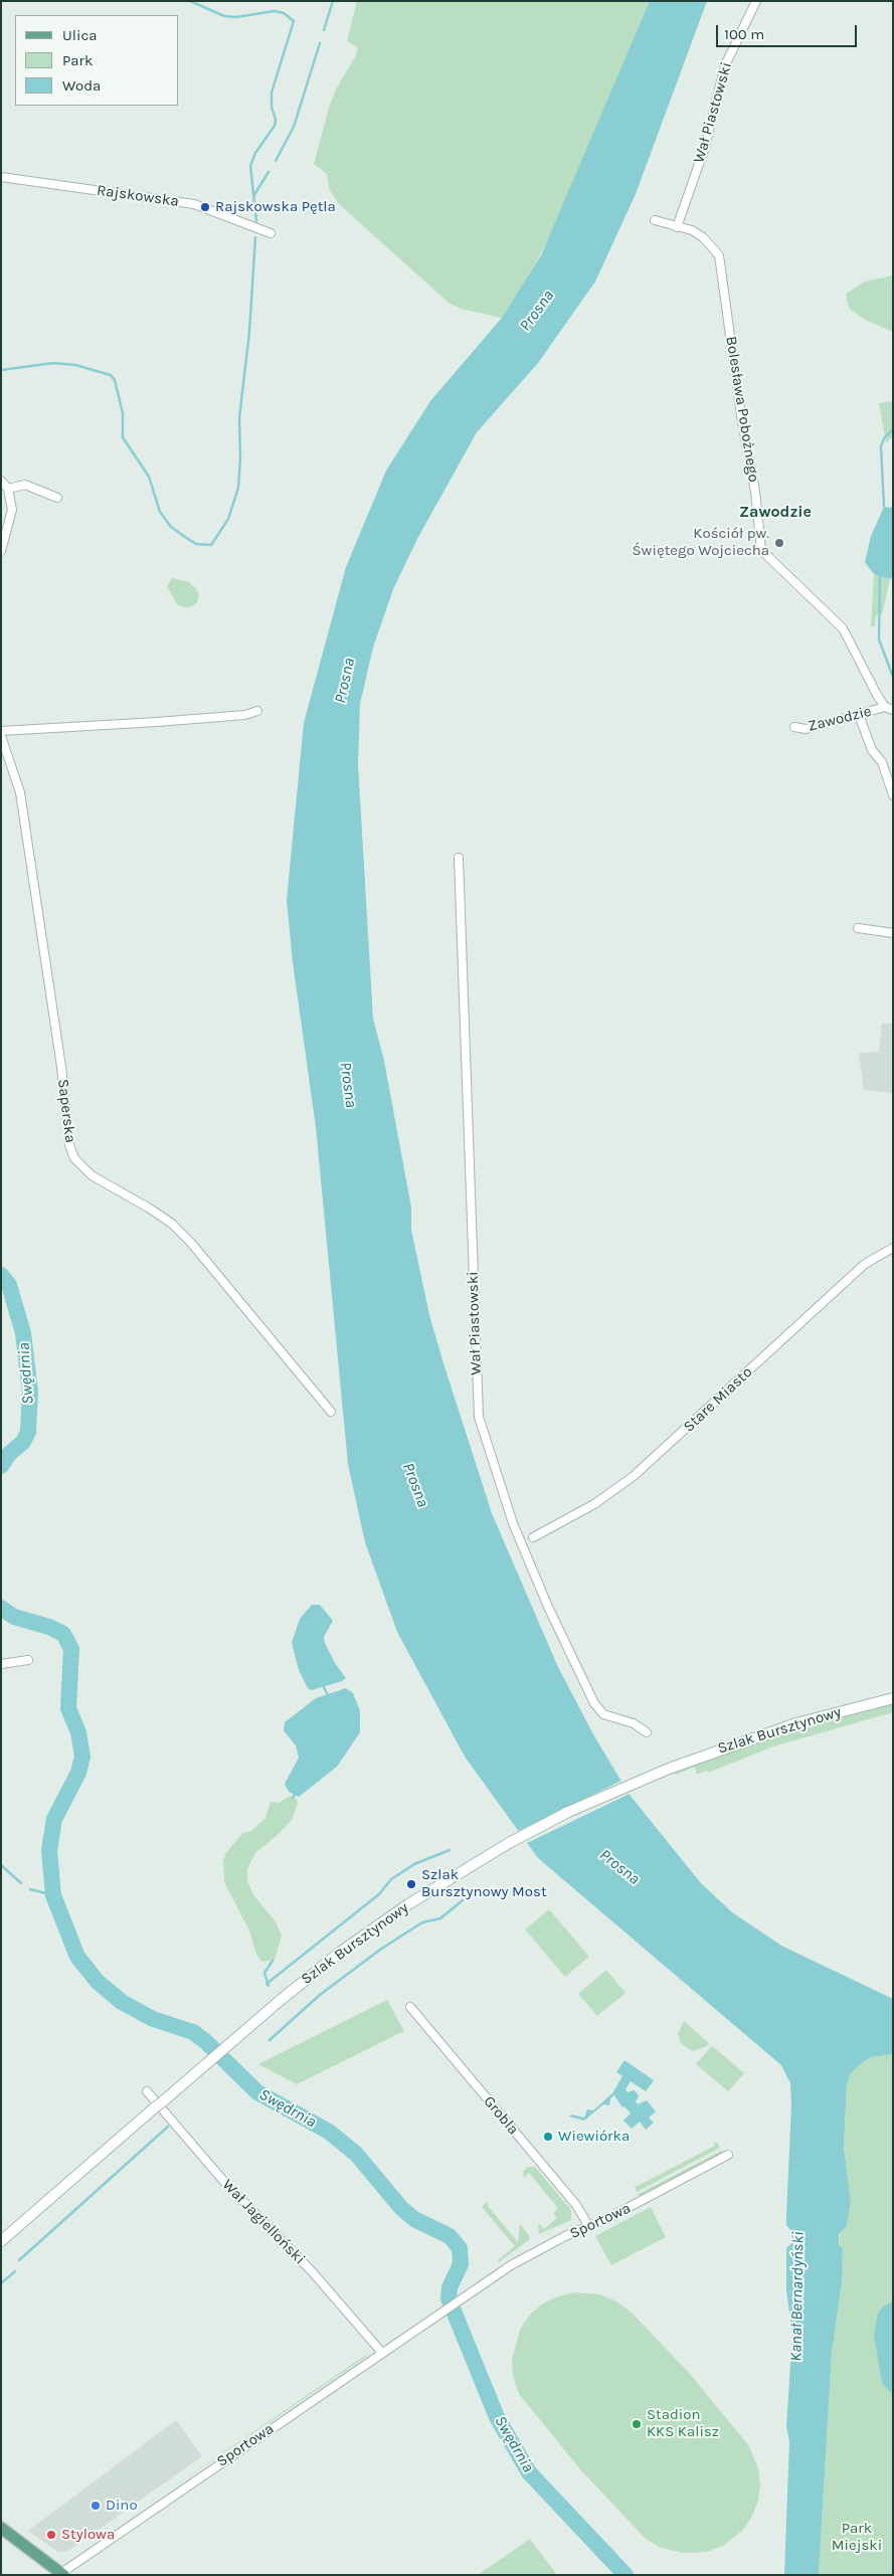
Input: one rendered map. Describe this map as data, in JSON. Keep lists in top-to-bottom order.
{
  "streets": {
    "main road": ["Szlak Bursztynowy"],
    "street": [
      "Wał Piastowski",
      "Rajskowska",
      "Bolesława Pobożnego",
      "Zawodzie",
      "Saperska",
      "Stare Miasto",
      "Grobla",
      "Sportowa",
      "Wał Jagielloński"
    ]
  },
  "crossings": [
    ["Wał Piastowski", "Bolesława Pobożnego"],
    ["Bolesława Pobożnego", "Zawodzie"],
    ["Grobla", "Sportowa"],
    ["Sportowa", "Wał Jagielloński"]
  ],
  "districts": ["Zawodzie"],
  "water": ["Prosna", "Swędrnia", "Kanał Bernardyński"],
  "parks": ["Park Miejski"],
  "places": [
    "Rajskowska Pętla",
    "Kościół pw. Świętego Wojciecha",
    "Szlak Bursztynowy Most",
    "Wiewiórka",
    "Stadion KKS Kalisz",
    "Dino",
    "Stylowa"
  ],
  "legend": ["Ulica", "Park", "Woda"],
  "scale_bar": "100 m"
}
